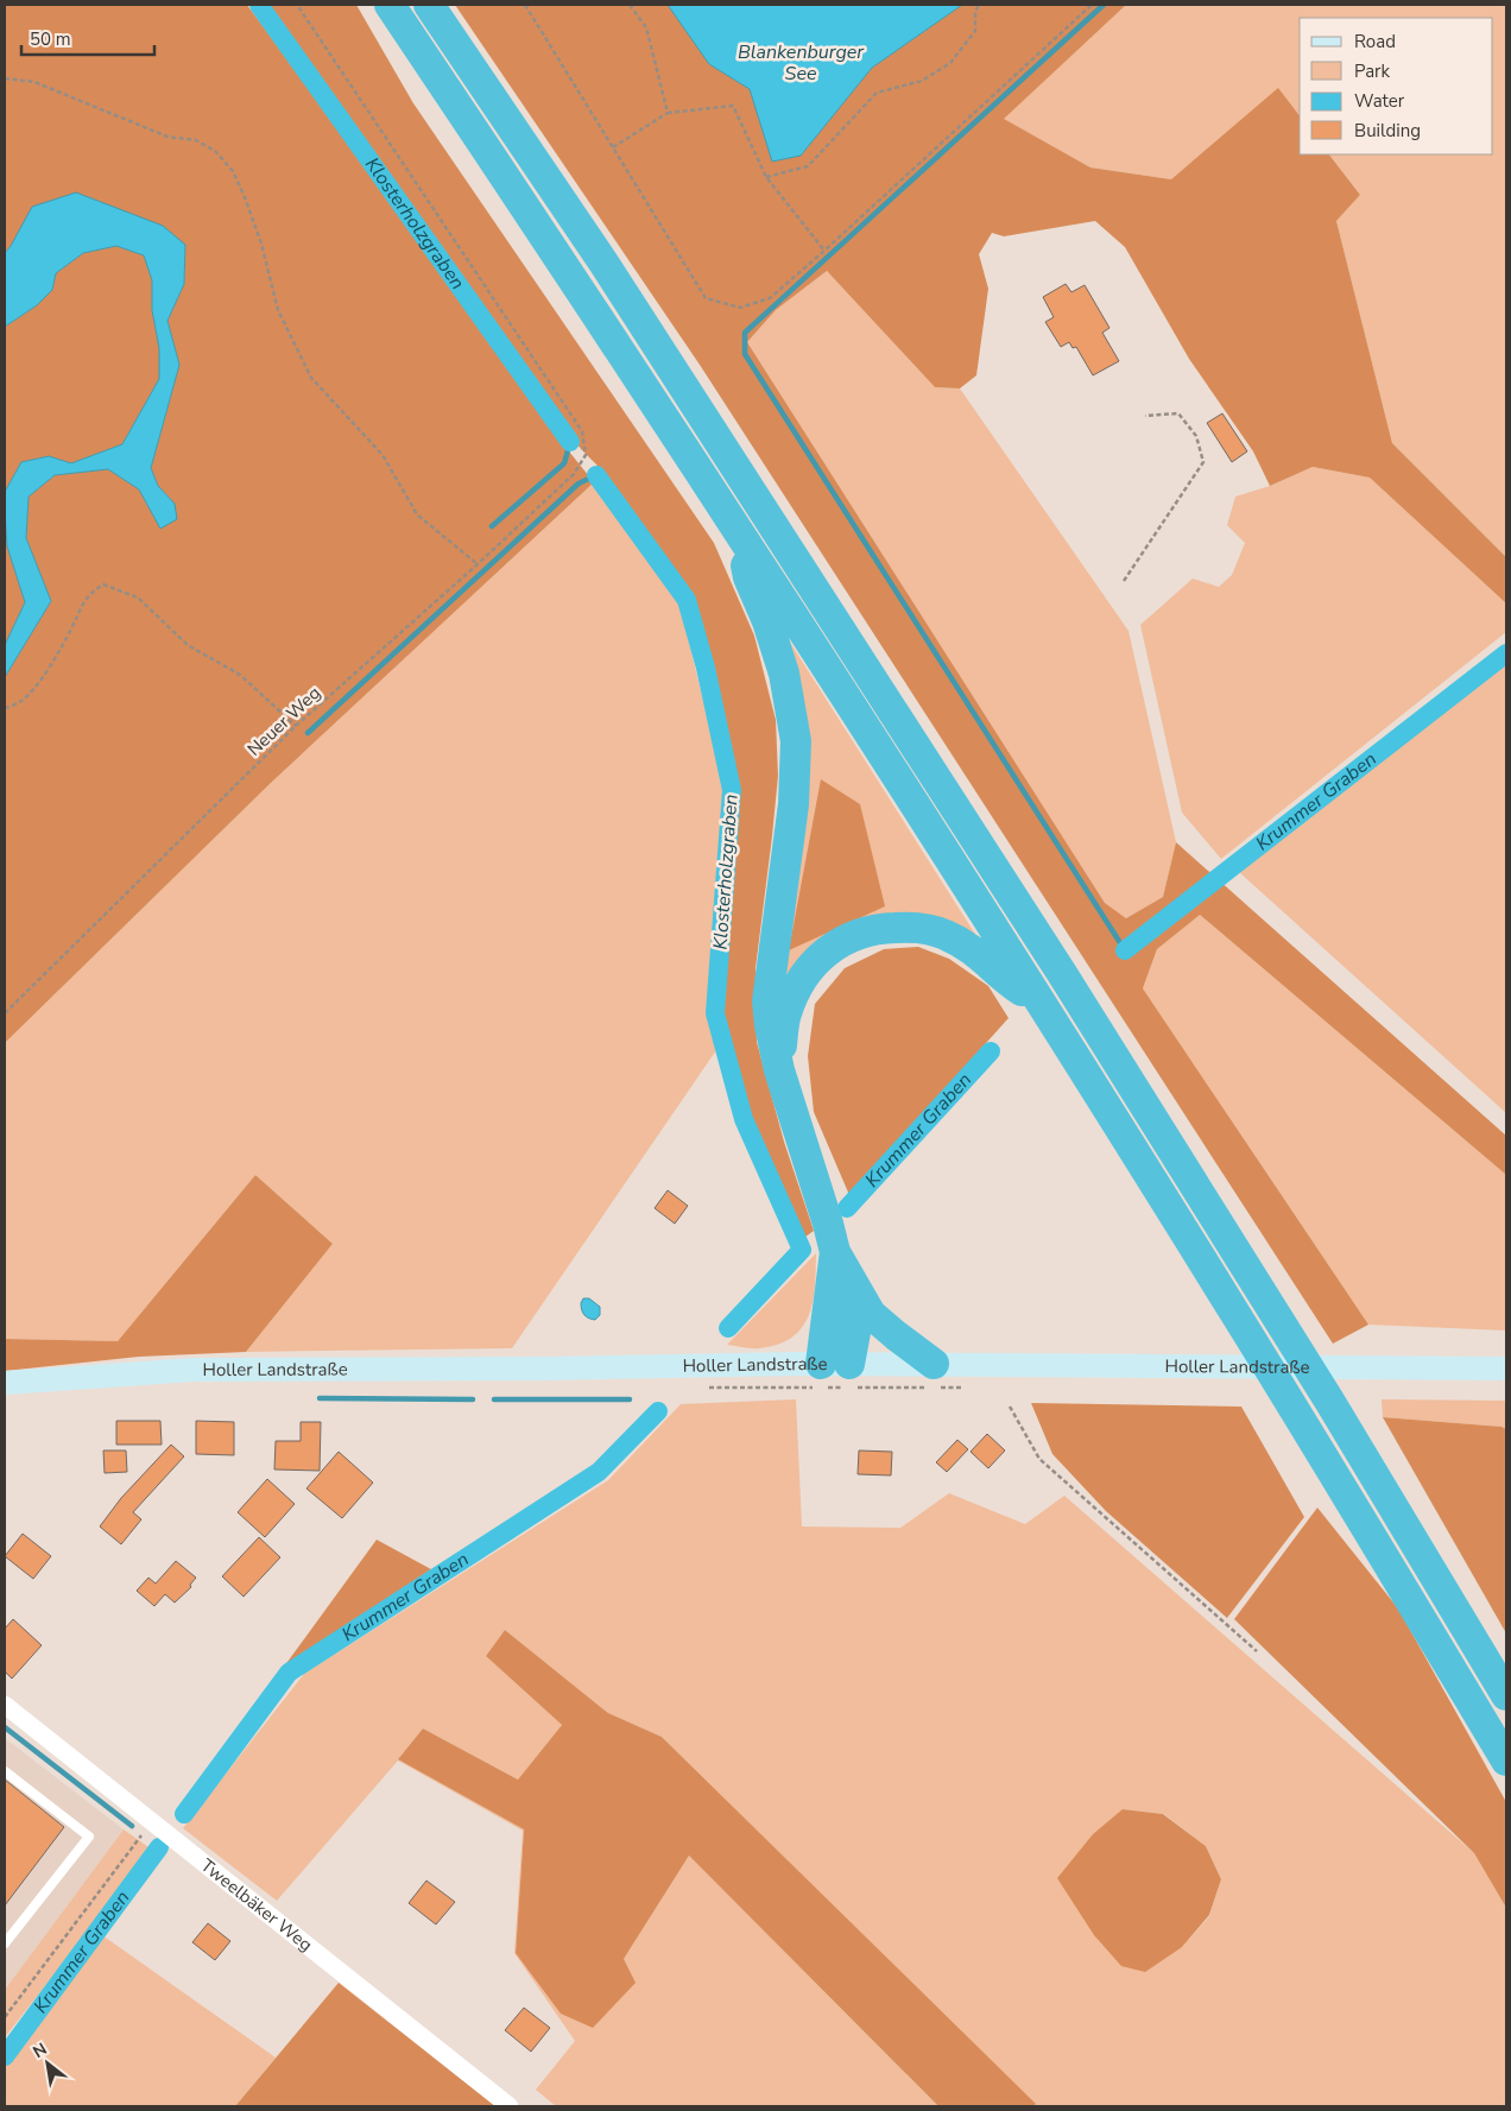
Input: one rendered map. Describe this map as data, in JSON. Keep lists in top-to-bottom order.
{
  "streets": {
    "main road": ["Holler Landstraße"],
    "street": ["Tweelbäker Weg"],
    "path": ["Neuer Weg"]
  },
  "water": ["Blankenburger See", "Klosterholzgraben", "Krummer Graben"],
  "legend": [
    "Road",
    "Park",
    "Water",
    "Building"
  ],
  "scale_bar": "50 m",
  "north": "top left"
}
